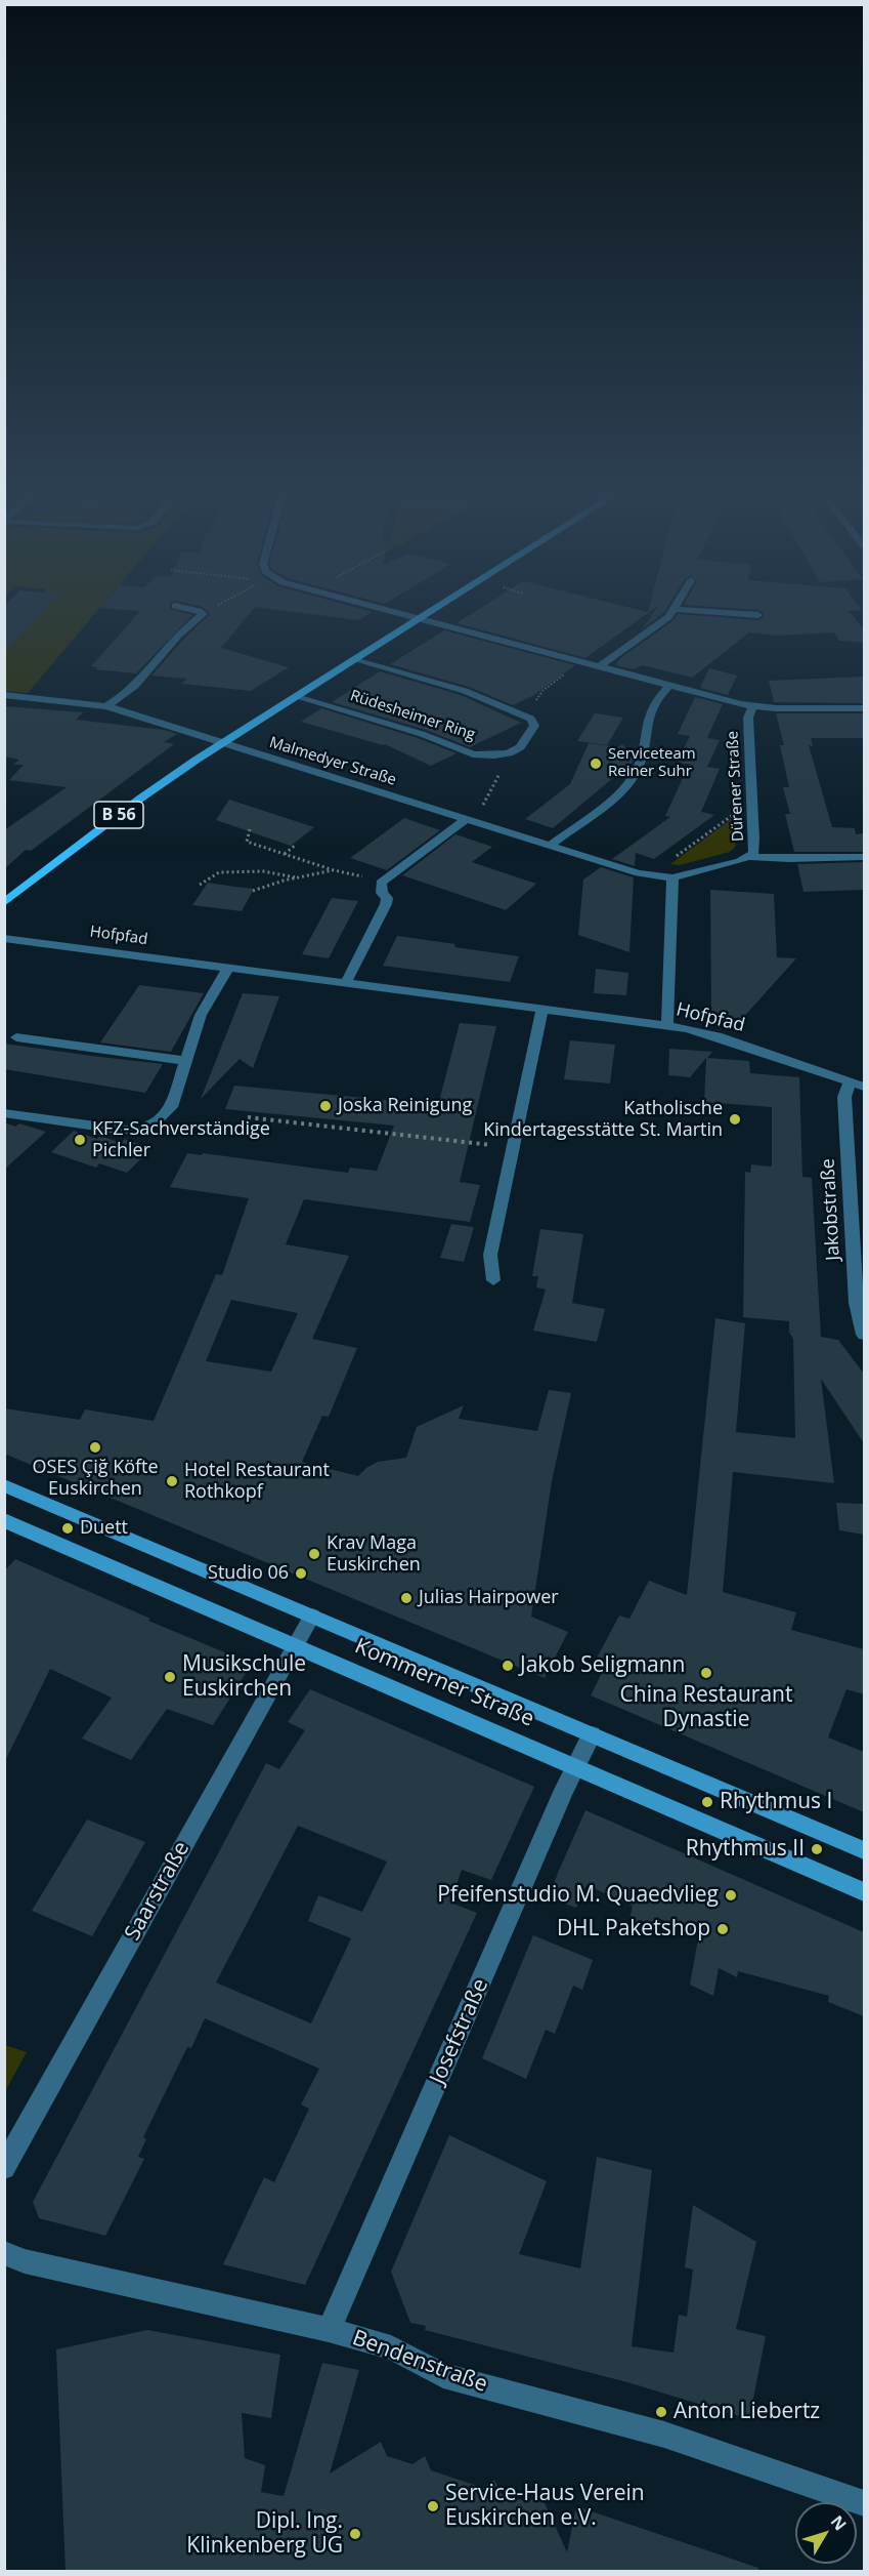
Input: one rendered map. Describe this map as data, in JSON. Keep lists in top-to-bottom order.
{
  "streets": {
    "main road": ["Rüdesheimer Ring", "B 56"],
    "street": [
      "Malmedyer Straße",
      "Dürener Straße",
      "Hofpfad",
      "Jakobstraße",
      "Kommerner Straße",
      "Saarstraße",
      "Josefstraße",
      "Bendenstraße"
    ]
  },
  "crossings": [
    ["Rüdesheimer Ring", "Malmedyer Straße"],
    ["Malmedyer Straße", "Dürener Straße"],
    ["Hofpfad", "Jakobstraße"],
    ["Kommerner Straße", "Saarstraße"],
    ["Kommerner Straße", "Josefstraße"],
    ["Josefstraße", "Bendenstraße"]
  ],
  "places": [
    "Serviceteam Reiner Suhr",
    "Joska Reinigung",
    "Katholische Kindertagesstätte St. Martin",
    "KFZ-Sachverständige Pichler",
    "OSES Çiğ Köfte Euskirchen",
    "Hotel Restaurant Rothkopf",
    "Duett",
    "Krav Maga Euskirchen",
    "Studio 06",
    "Julias Hairpower",
    "Jakob Seligmann",
    "China Restaurant Dynastie",
    "Musikschule Euskirchen",
    "Rhythmus I",
    "Rhythmus II",
    "Pfeifenstudio M. Quaedvlieg",
    "DHL Paketshop",
    "Anton Liebertz",
    "Service-Haus Verein Euskirchen e.V.",
    "Dipl. Ing. Klinkenberg UG"
  ],
  "north": "top right"
}
